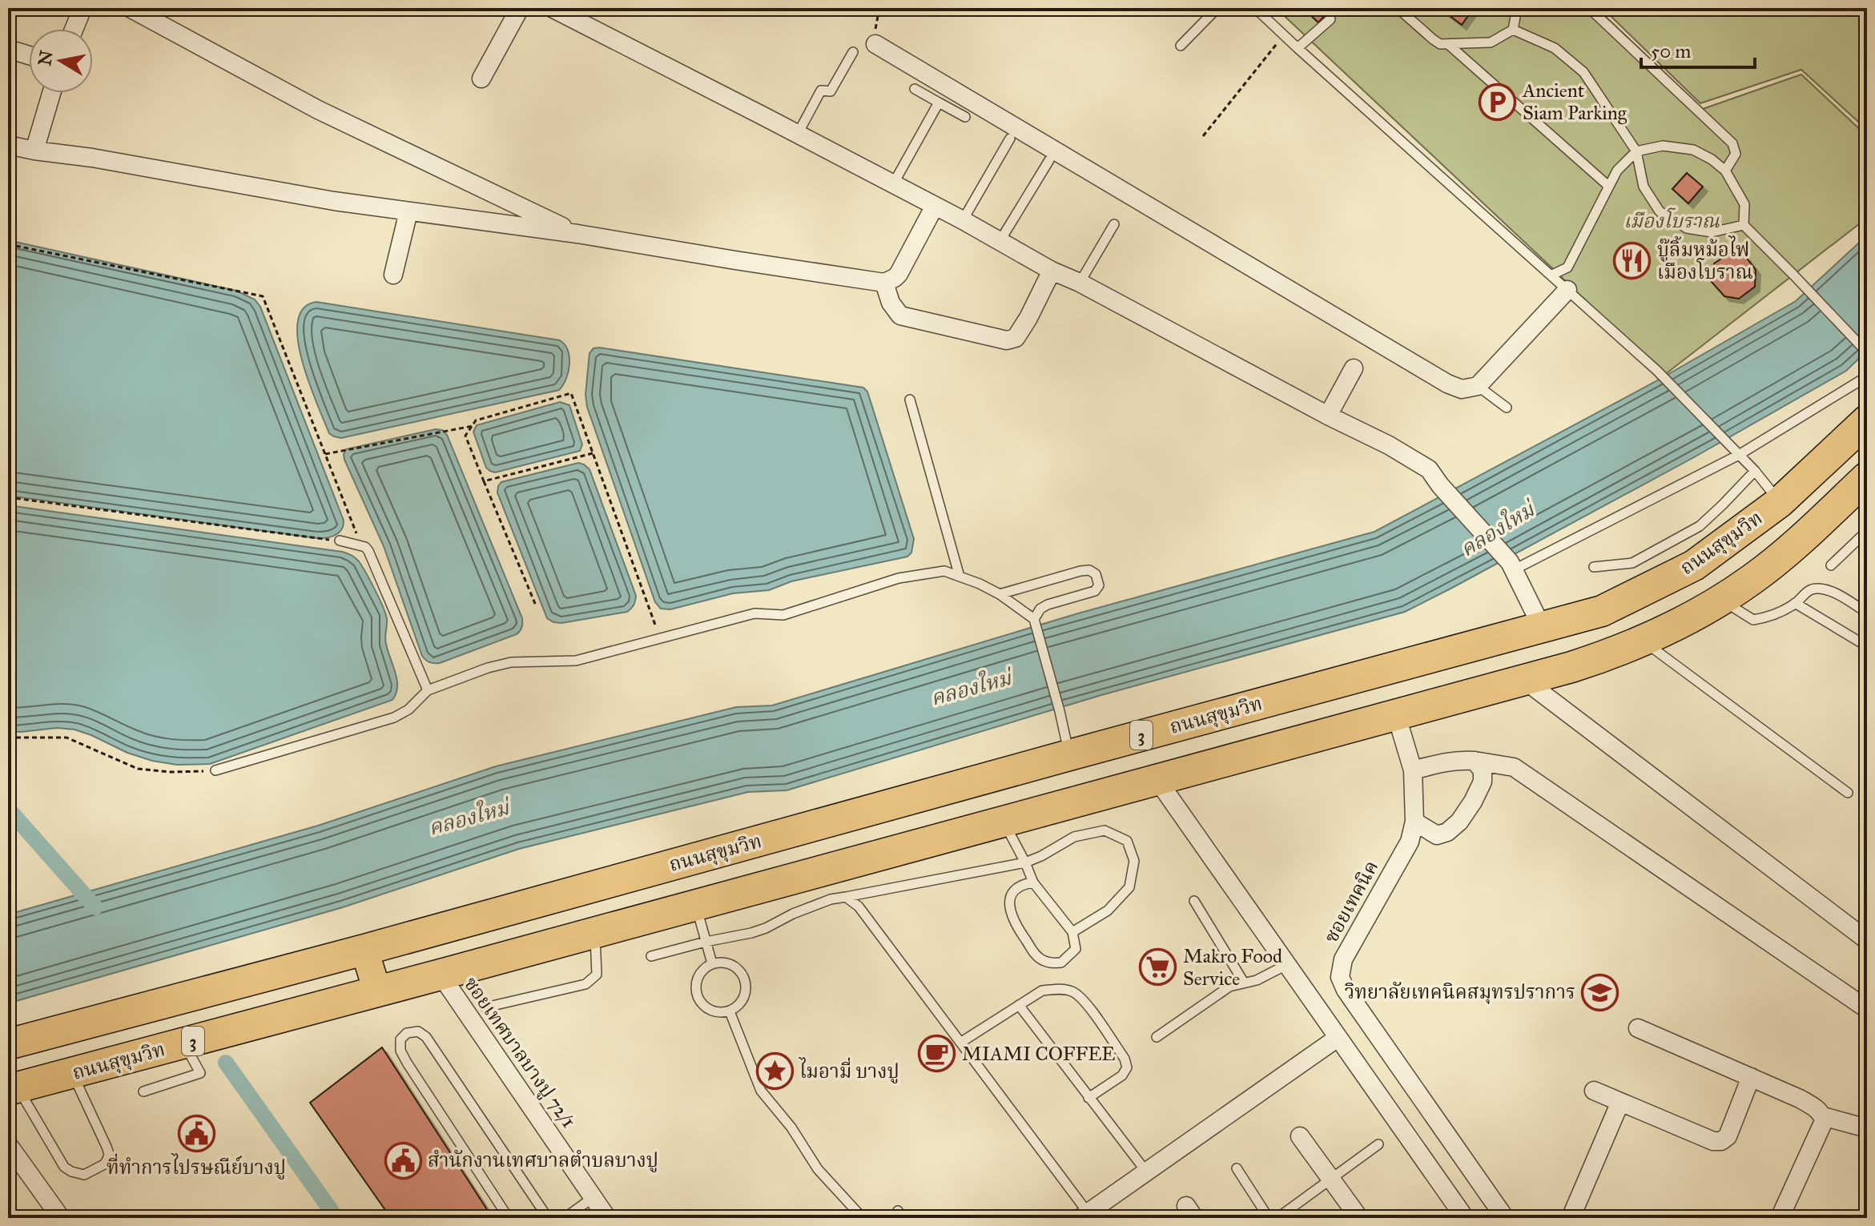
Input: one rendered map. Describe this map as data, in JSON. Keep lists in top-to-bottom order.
{
  "streets": {
    "highway": ["ถนนสุขุมวิท", "3"],
    "street": ["ซอยเทคนิค", "ซอยเทศบาลบางปู 72/1"]
  },
  "crossings": [
    ["ถนนสุขุมวิท", "ซอยเทคนิค"],
    ["ถนนสุขุมวิท", "ซอยเทศบาลบางปู 72/1"]
  ],
  "water": ["คลองใหม่"],
  "parks": ["เมืองโบราณ"],
  "places": {
    "parking": ["Ancient Siam Parking"],
    "restaurant": ["บู๊ลิ้มหม้อไฟ เมืองโบราณ"],
    "supermarket": ["Makro Food Service"],
    "school or university": ["วิทยาลัยเทคนิคสมุทรปราการ"],
    "cafe": ["MIAMI COFFEE"],
    "place": ["ไมอามี่ บางปู"],
    "public building": ["ที่ทำการไปรษณีย์บางปู", "สำนักงานเทศบาลตำบลบางปู"]
  },
  "scale_bar": "50 m",
  "north": "left"
}
